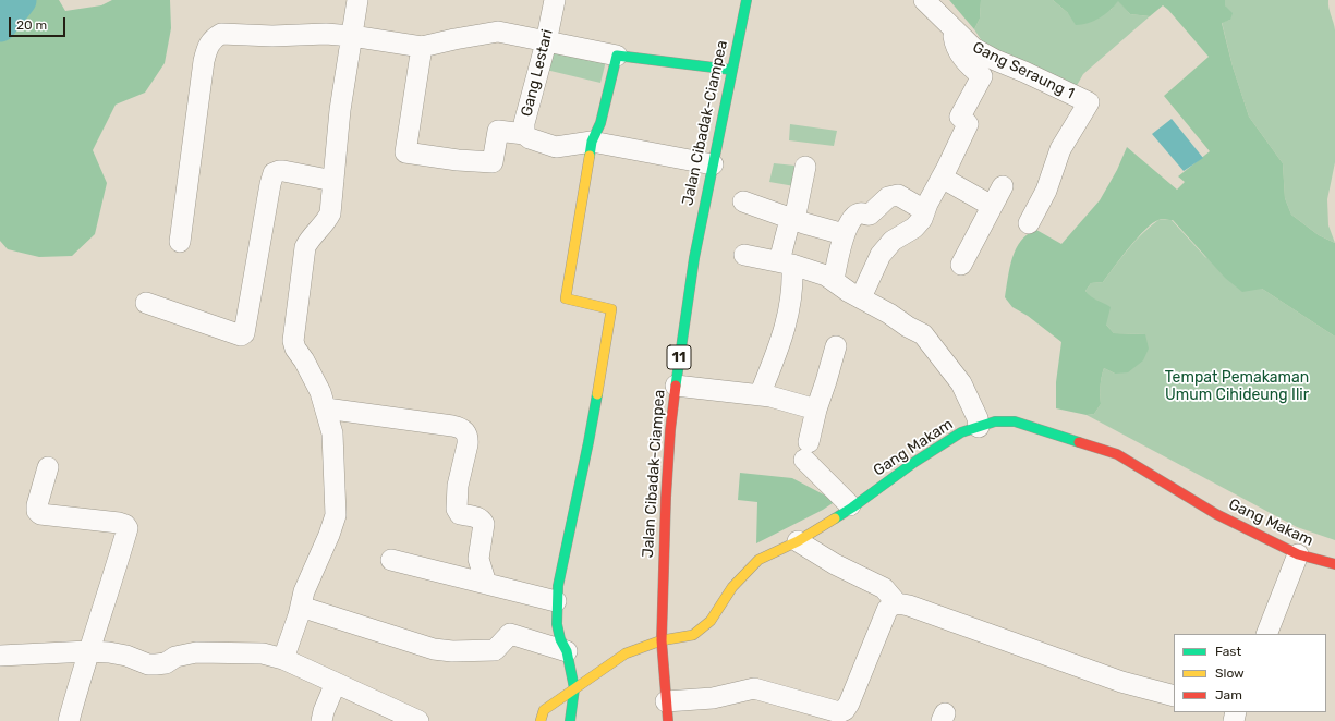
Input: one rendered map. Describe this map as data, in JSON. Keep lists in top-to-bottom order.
{
  "streets": {
    "main road": ["Jalan Cibadak-Ciampea", "11", "Gang Makam"],
    "street": ["Gang Seraung 1", "Gang Lestari"]
  },
  "crossings": [
    ["Gang Lestari", "Jalan Cibadak-Ciampea"],
    ["Jalan Cibadak-Ciampea", "Gang Makam"]
  ],
  "parks": ["Tempat Pemakaman Umum Cihideung Ilir"],
  "legend": ["Fast", "Slow", "Jam"],
  "scale_bar": "20 m"
}
